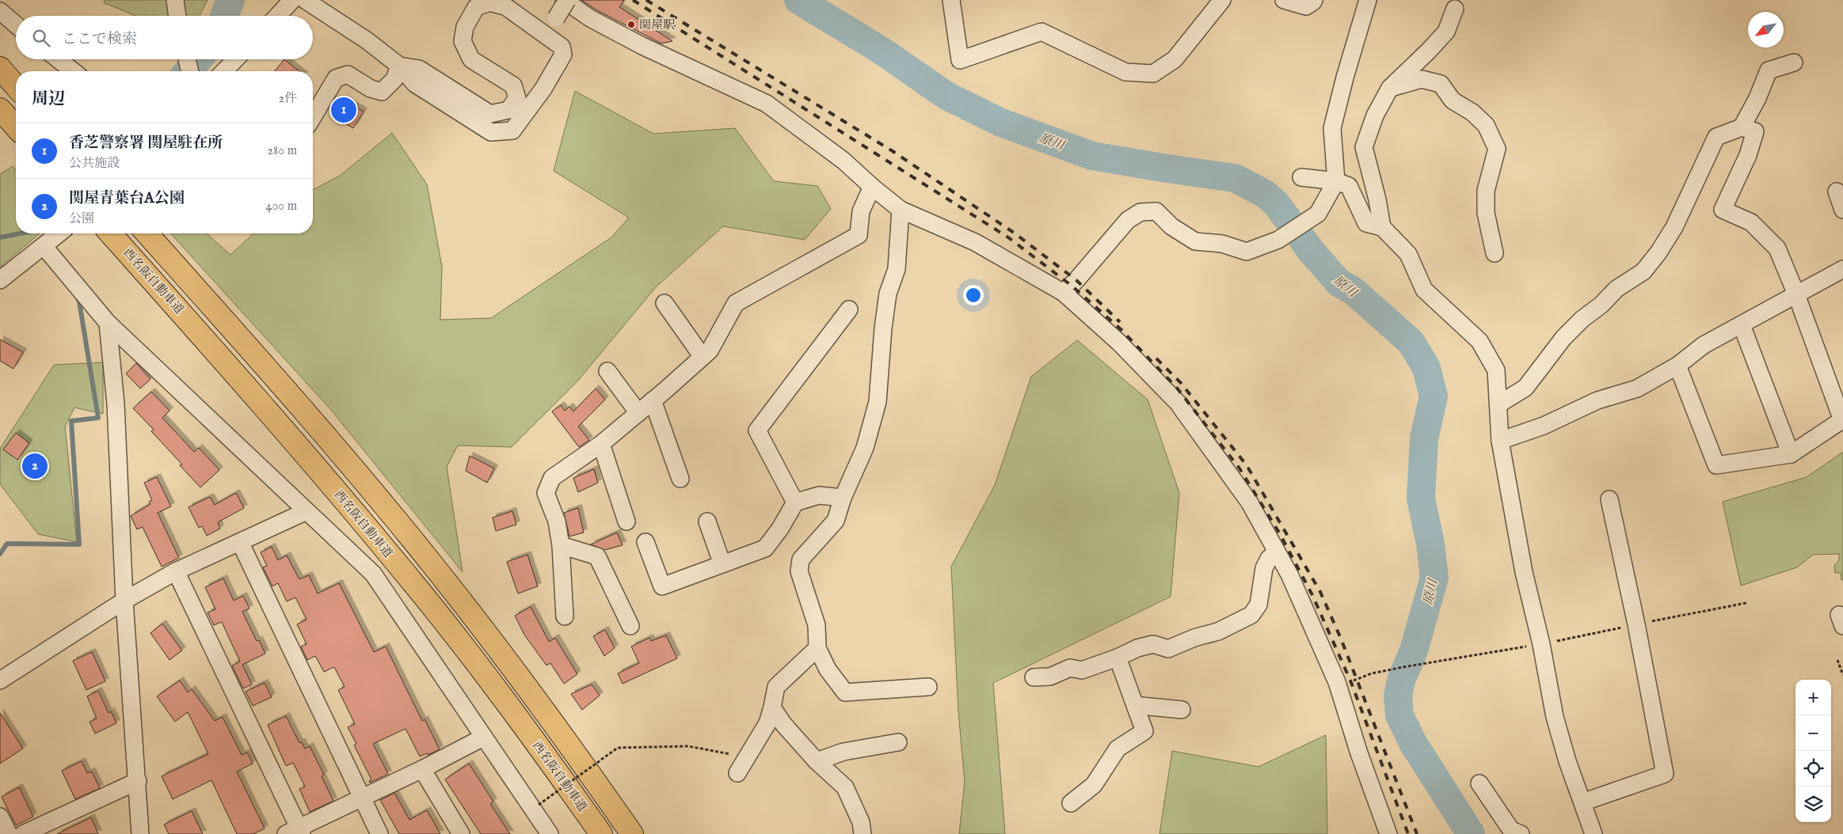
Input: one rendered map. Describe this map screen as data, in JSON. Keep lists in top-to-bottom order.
{
  "streets": {
    "highway": ["西名阪自動車道"]
  },
  "water": ["原川"],
  "places": ["関屋駅"],
  "north": "bottom left",
  "page": {
    "search": "ここで検索",
    "heading": ["周辺", "2件"],
    "pins": ["1", "2"],
    "list": [
      {
        "mark": "1",
        "name": "香芝警察署 関屋駐在所",
        "note": "公共施設",
        "value": "280 m"
      },
      {
        "mark": "2",
        "name": "関屋青葉台A公園",
        "note": "公園",
        "value": "400 m"
      }
    ],
    "map_buttons": ["+", "−"]
  }
}
